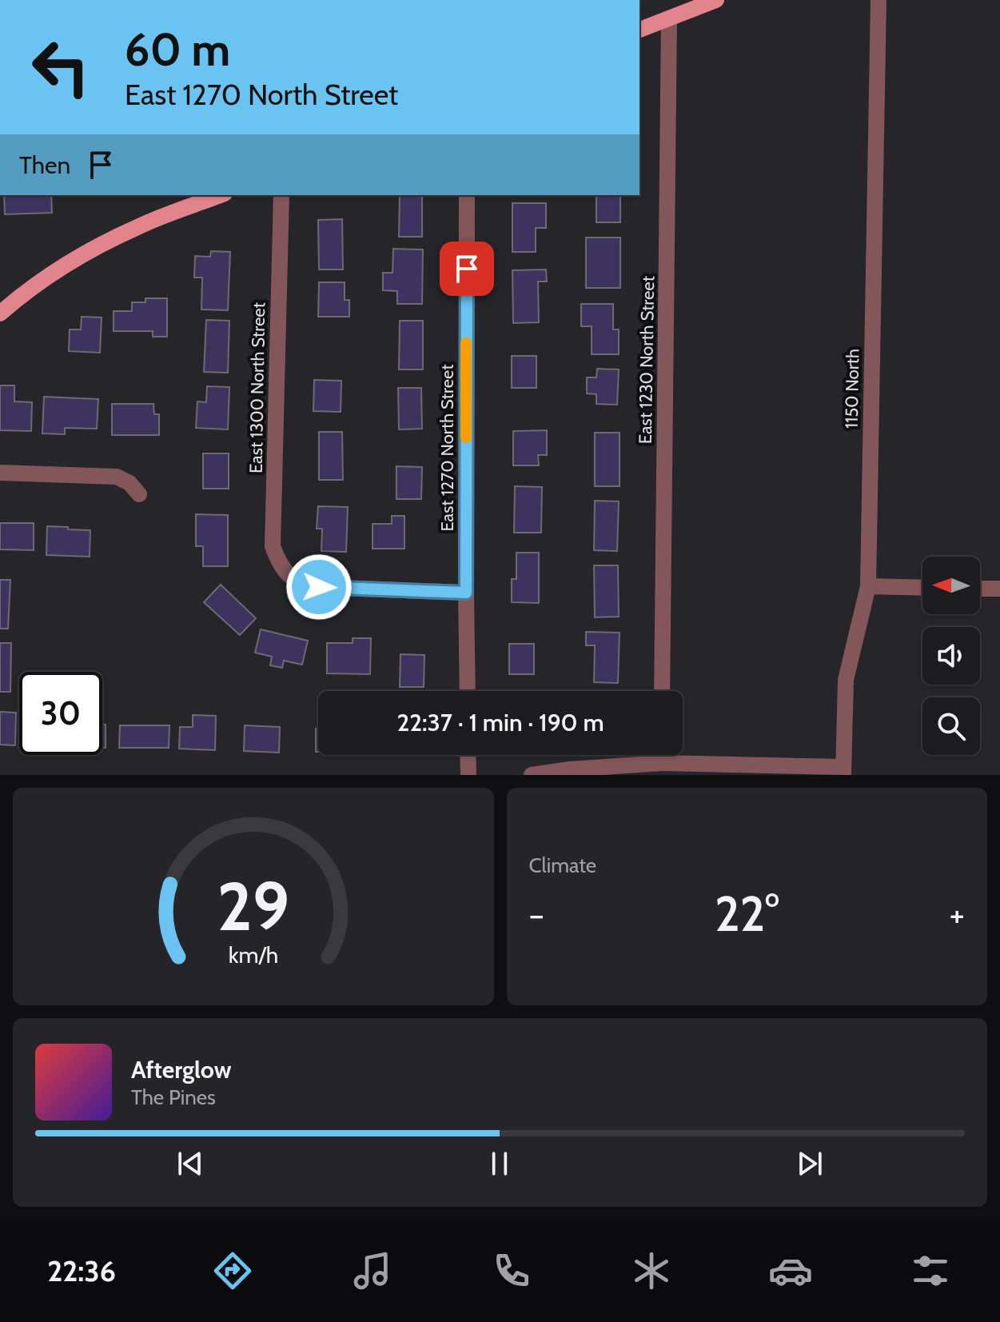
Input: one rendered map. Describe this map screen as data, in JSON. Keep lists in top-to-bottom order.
{
  "streets": {
    "street": [
      "East 1230 North Street",
      "East 1300 North Street",
      "1150 North",
      "East 1270 North Street"
    ]
  },
  "crossings": [
    ["East 1300 North Street", "East 1270 North Street"]
  ],
  "north": "left",
  "page": {
    "turn": ["60 m", "East 1270 North Street"],
    "then": "Then",
    "limit": "30",
    "trip": "22:37 · 1 min · 190 m",
    "tile": "Climate",
    "heat": ["−", "22°", "+"],
    "song": ["Afterglow", "The Pines"],
    "tabs": "22:36",
    "gauge": ["29", "km/h"]
  }
}
